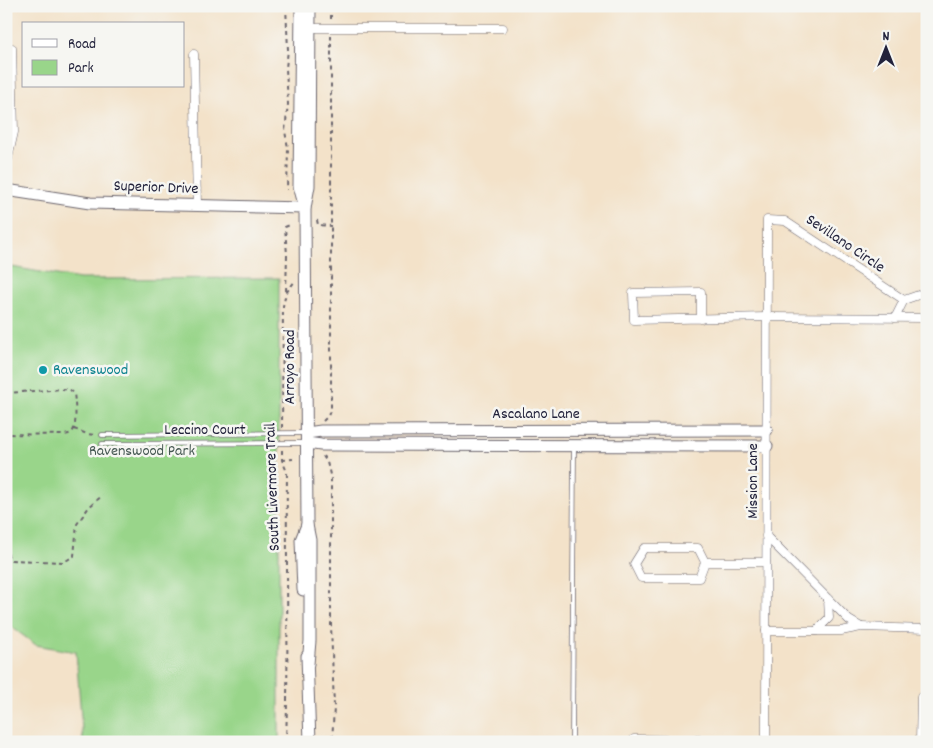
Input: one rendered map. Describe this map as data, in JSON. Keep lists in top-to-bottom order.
{
  "streets": {
    "street": [
      "Superior Drive",
      "Sevillano Circle",
      "Arroyo Road",
      "Ascalano Lane",
      "Mission Lane"
    ],
    "lane": ["Leccino Court"],
    "path": ["South Livermore Trail"]
  },
  "crossings": [
    ["Superior Drive", "Arroyo Road"],
    ["Sevillano Circle", "Mission Lane"],
    ["Arroyo Road", "Ascalano Lane"],
    ["Arroyo Road", "Leccino Court"],
    ["Ascalano Lane", "Leccino Court"],
    ["Ascalano Lane", "Mission Lane"],
    ["Leccino Court", "South Livermore Trail"]
  ],
  "parks": ["Ravenswood Park"],
  "places": ["Ravenswood"],
  "legend": ["Road", "Park"],
  "north": "top"
}
